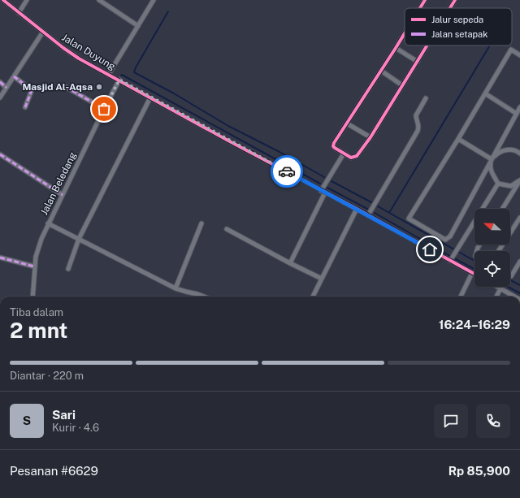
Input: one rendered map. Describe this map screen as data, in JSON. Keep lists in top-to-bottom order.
{
  "streets": {
    "street": ["Jalan Duyung", "Jalan Beledang"]
  },
  "crossings": [
    ["Jalan Duyung", "Jalan Beledang"]
  ],
  "places": ["Masjid Al-Aqsa"],
  "legend": ["Jalur sepeda", "Jalan setapak"],
  "north": "left",
  "page": {
    "heading": ["2 mnt", "Tiba dalam", "16:24–16:29"],
    "panel": [
      "Sari",
      "Kurir · 4.6",
      "Pesanan #6629",
      "Rp 85,900"
    ],
    "bar": "Diantar · 220 m",
    "round": "S"
  }
}
